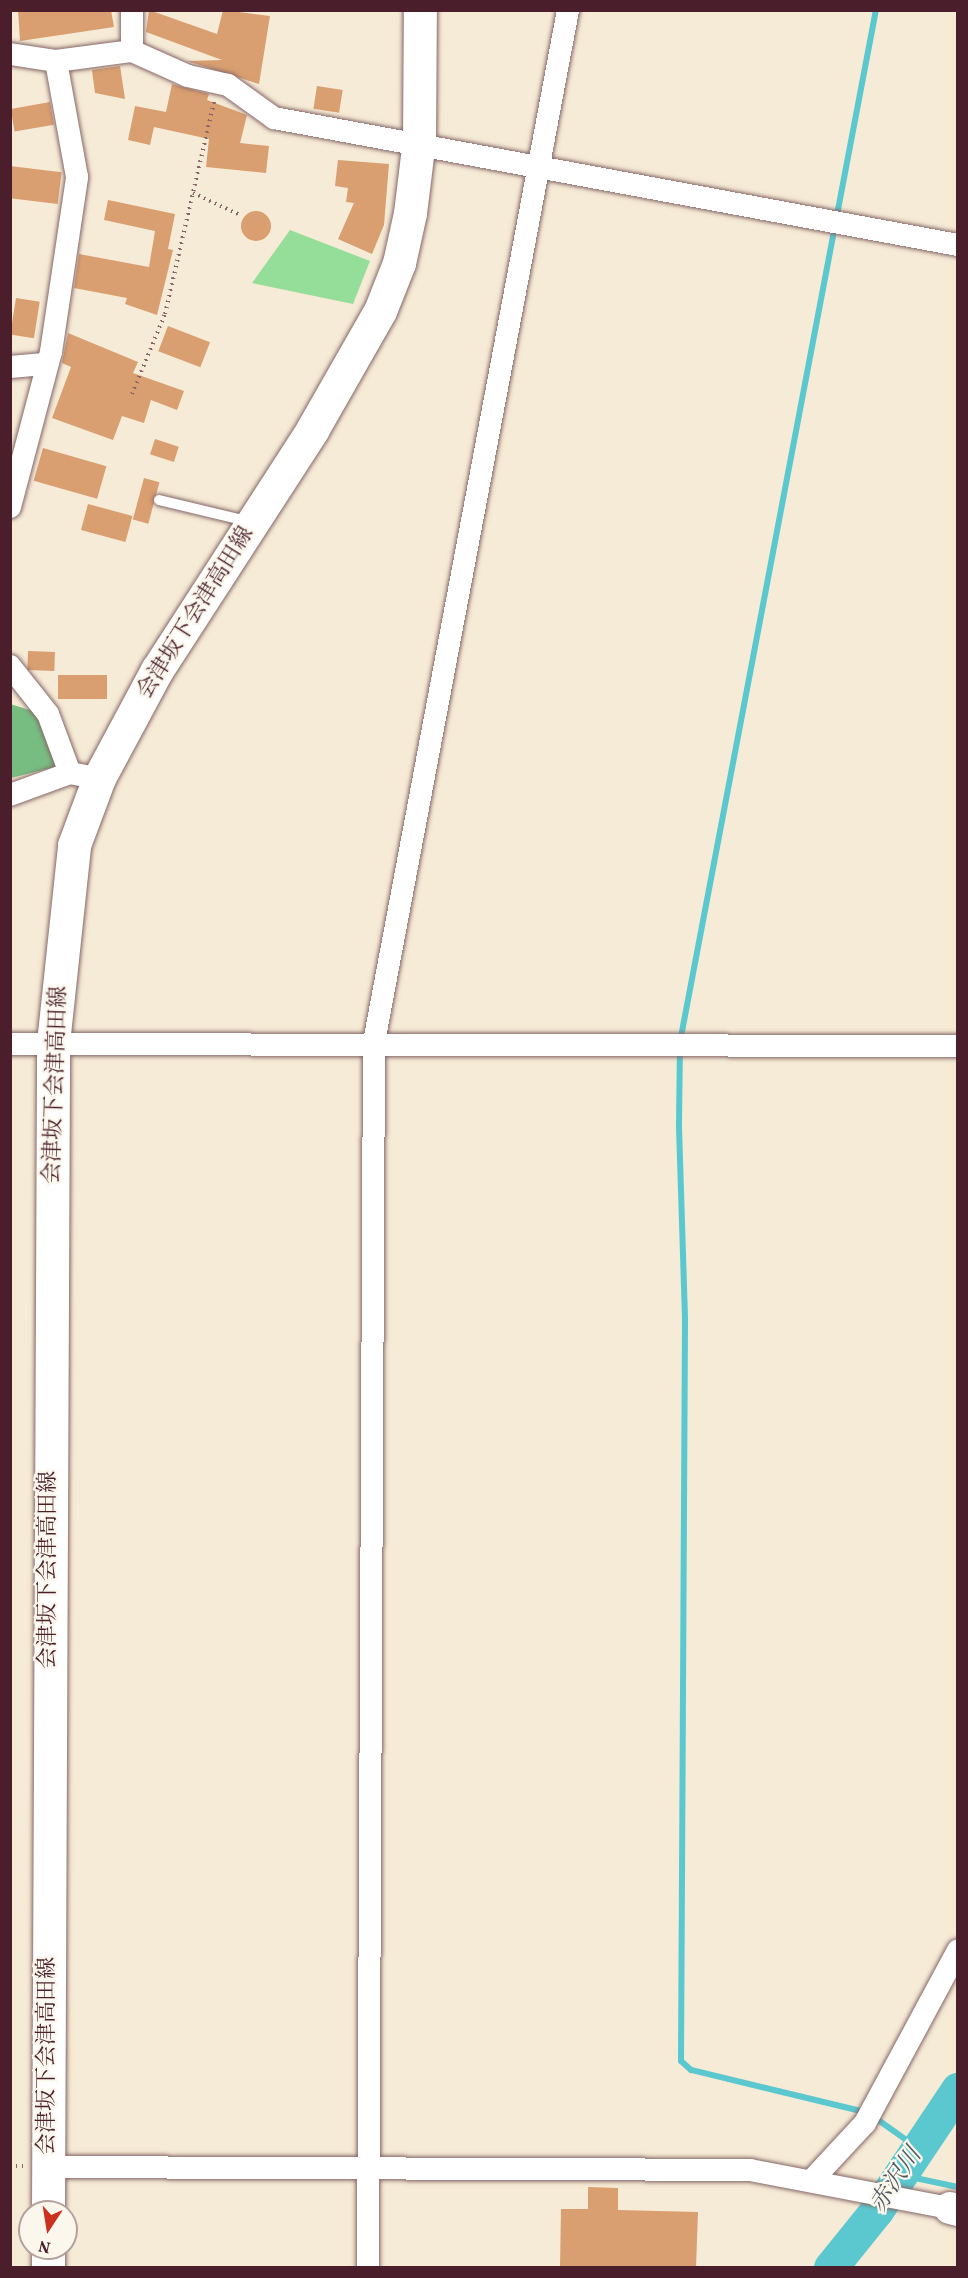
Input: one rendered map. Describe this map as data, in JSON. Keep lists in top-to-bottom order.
{
  "streets": {
    "main road": ["会津坂下会津高田線"]
  },
  "water": ["赤沢川"],
  "north": "bottom"
}
